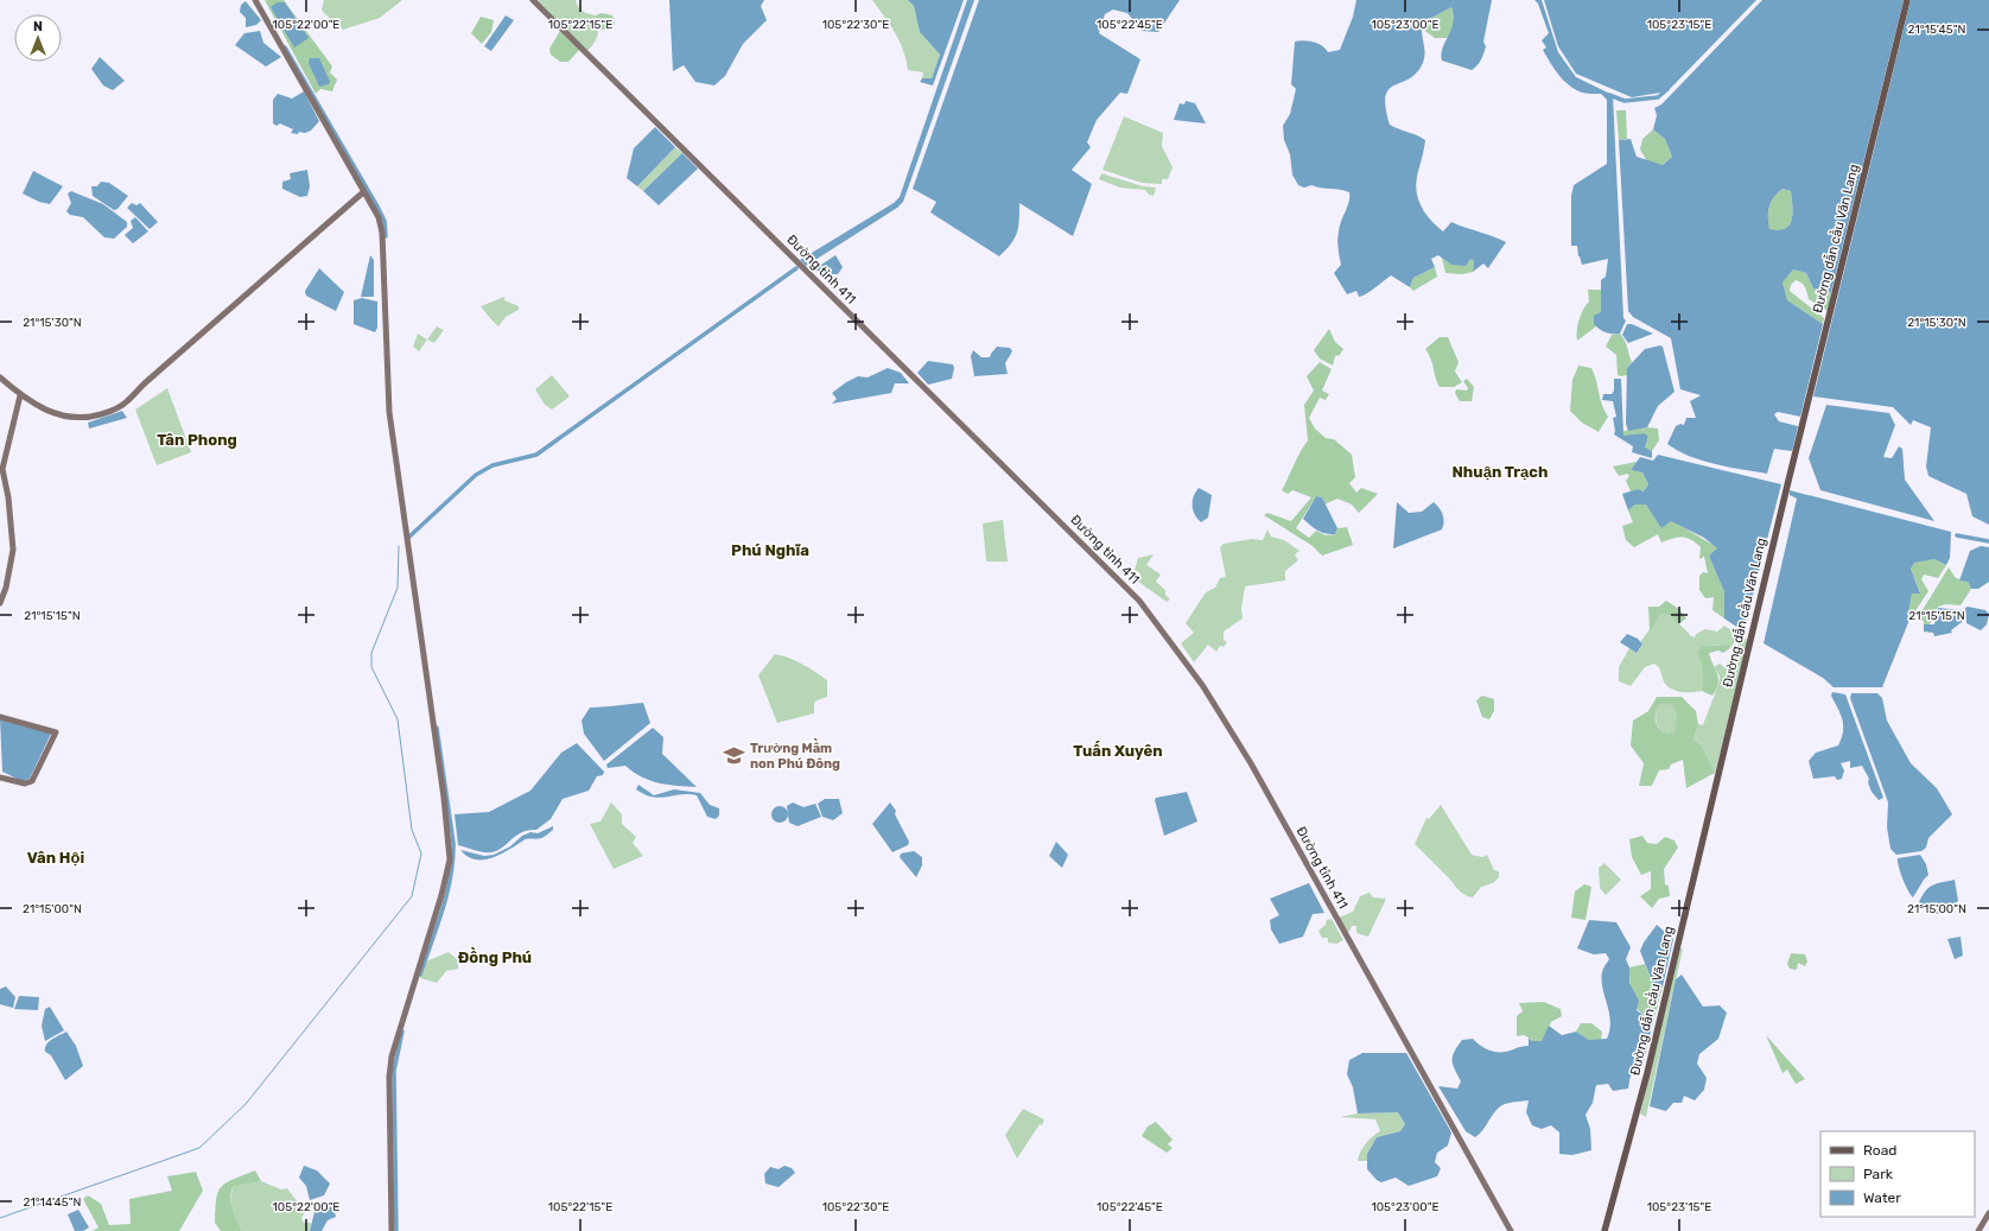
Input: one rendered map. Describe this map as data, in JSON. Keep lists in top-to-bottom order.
{
  "streets": {
    "main road": ["Đường dẫn cầu Văn Lang", "Đường tỉnh 411"]
  },
  "districts": [
    "Tân Phong",
    "Nhuận Trạch",
    "Phú Nghĩa",
    "Tuấn Xuyên",
    "Vân Hội",
    "Đồng Phú"
  ],
  "places": {
    "school or university": ["Trường Mầm non Phú Đông"]
  },
  "legend": ["Road", "Park", "Water"],
  "north": "top",
  "coordinates": [
    "105°22'00\"E",
    "105°22'15\"E",
    "105°22'30\"E",
    "105°22'45\"E",
    "105°23'00\"E",
    "105°23'15\"E",
    "21°15'45\"N",
    "21°15'30\"N",
    "21°15'15\"N",
    "21°15'00\"N",
    "21°14'45\"N"
  ]
}
